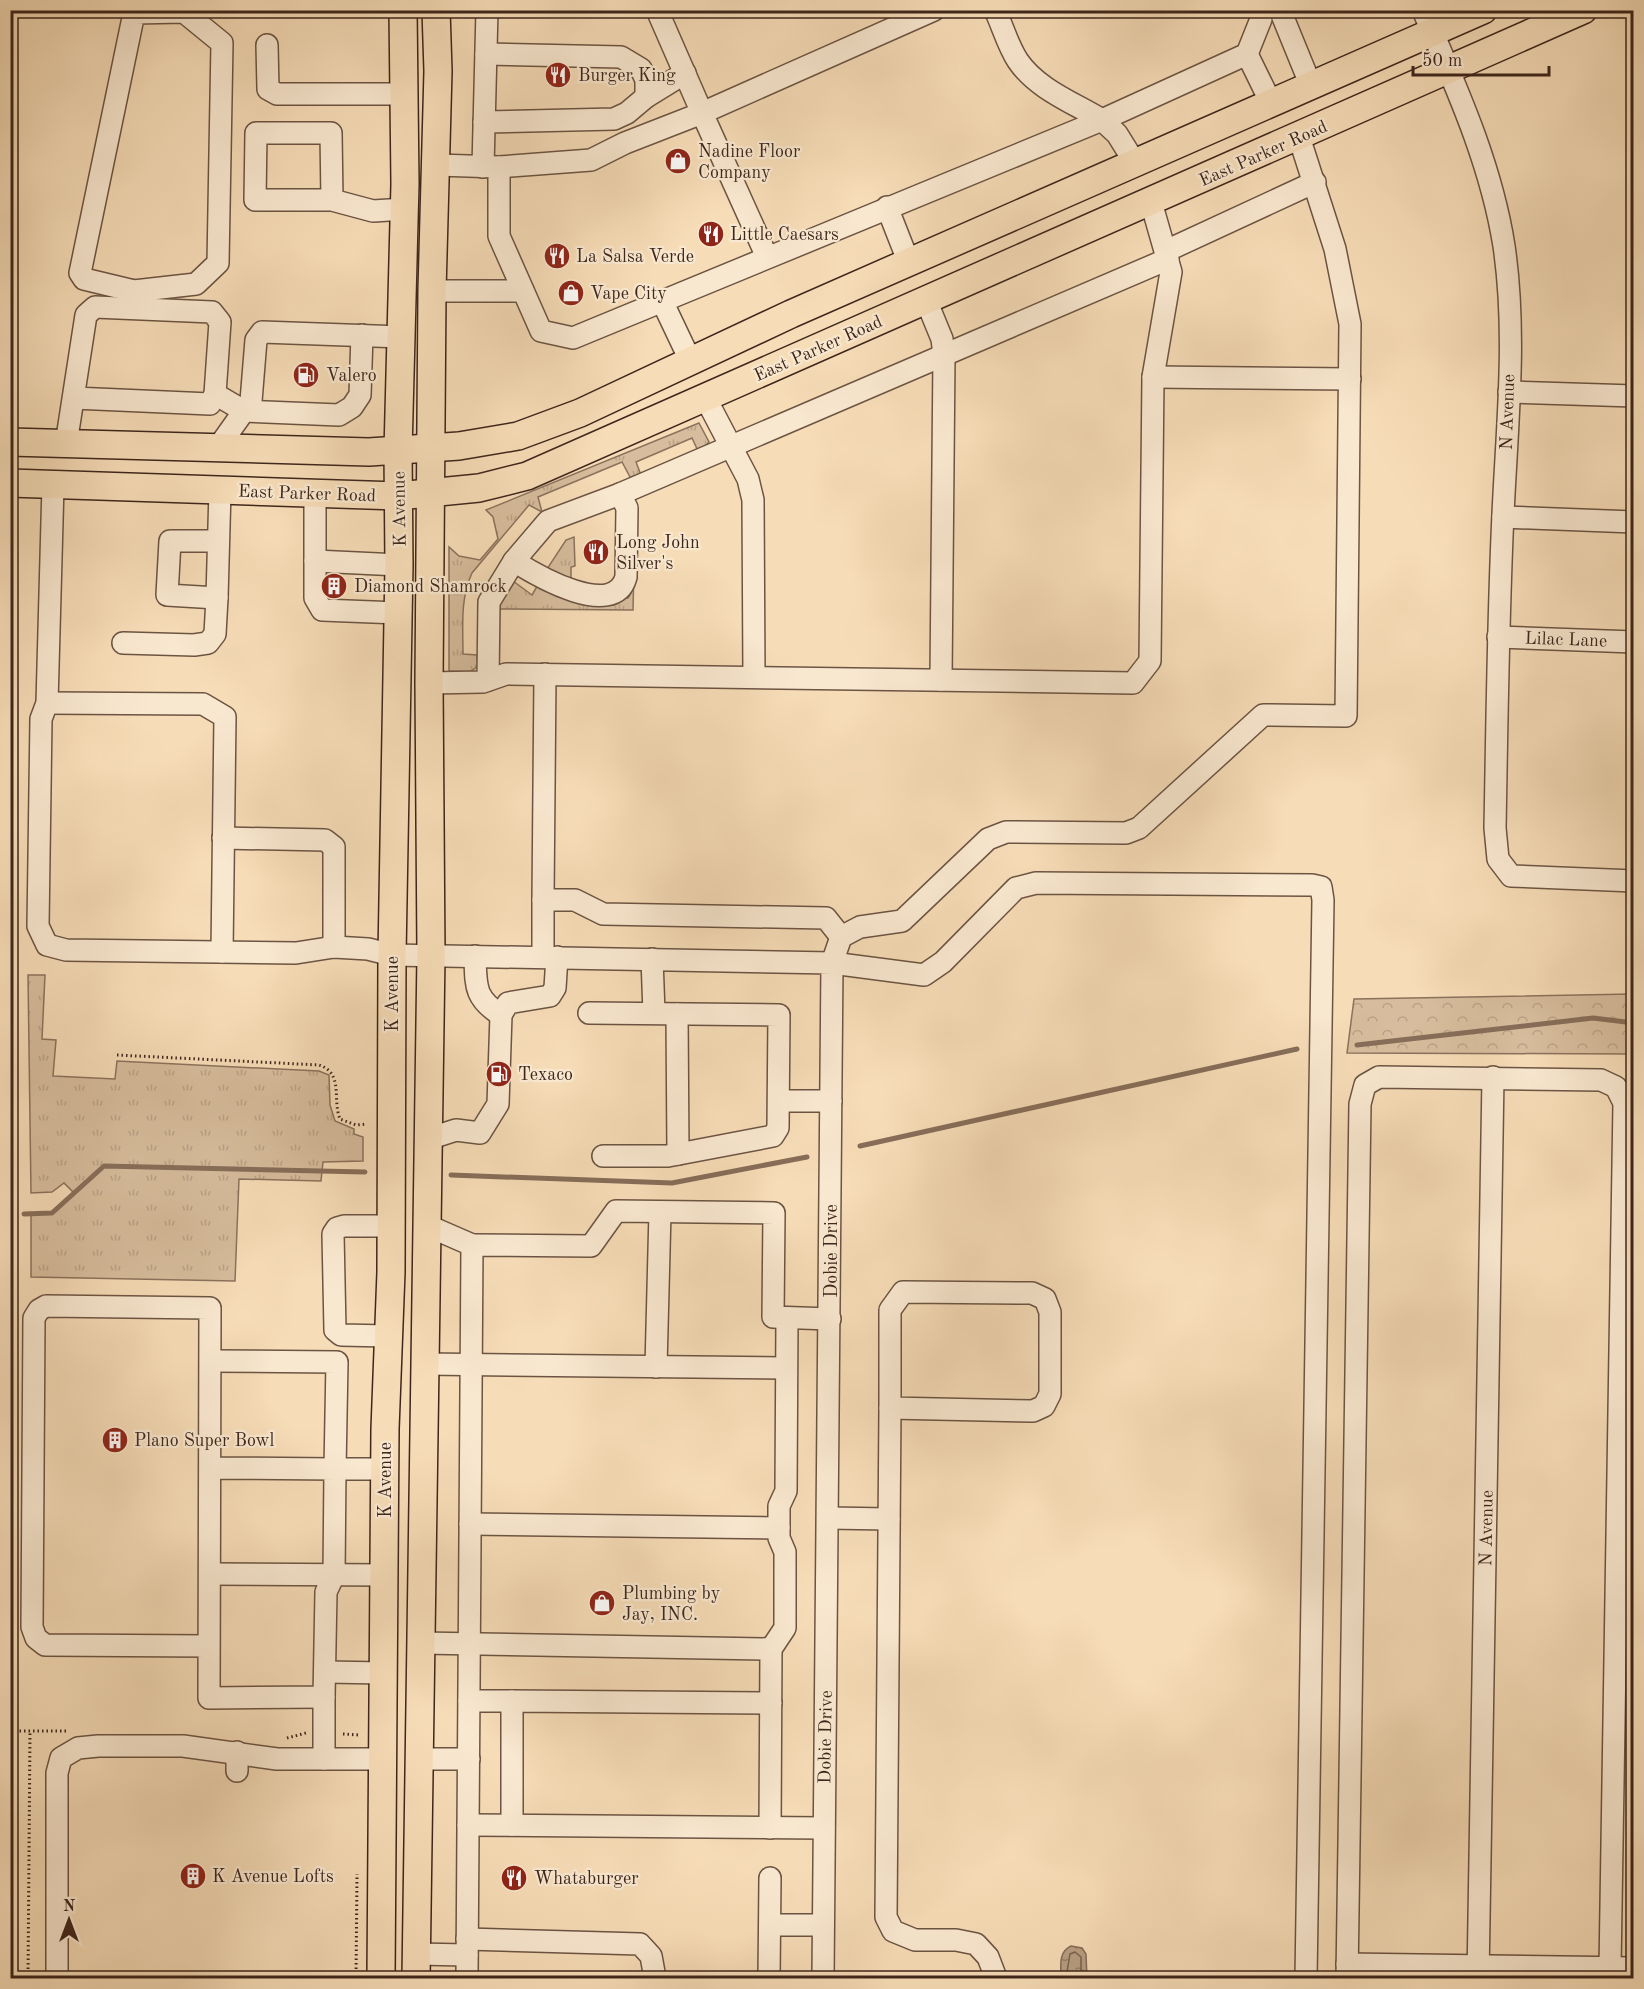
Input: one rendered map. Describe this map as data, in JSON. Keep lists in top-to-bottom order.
{
  "streets": {
    "main road": ["East Parker Road", "K Avenue"],
    "street": ["N Avenue", "Lilac Lane", "Dobie Drive"]
  },
  "crossings": [
    ["East Parker Road", "N Avenue"],
    ["East Parker Road", "K Avenue"],
    ["N Avenue", "Lilac Lane"]
  ],
  "places": {
    "restaurant": [
      "Burger King",
      "Little Caesars",
      "La Salsa Verde",
      "Long John Silver's",
      "Whataburger"
    ],
    "shop": ["Nadine Floor Company", "Vape City", "Plumbing by Jay, INC."],
    "fuel station": ["Valero", "Texaco"],
    "building": ["Diamond Shamrock", "Plano Super Bowl", "K Avenue Lofts"]
  },
  "scale_bar": "50 m",
  "north": "top"
}
